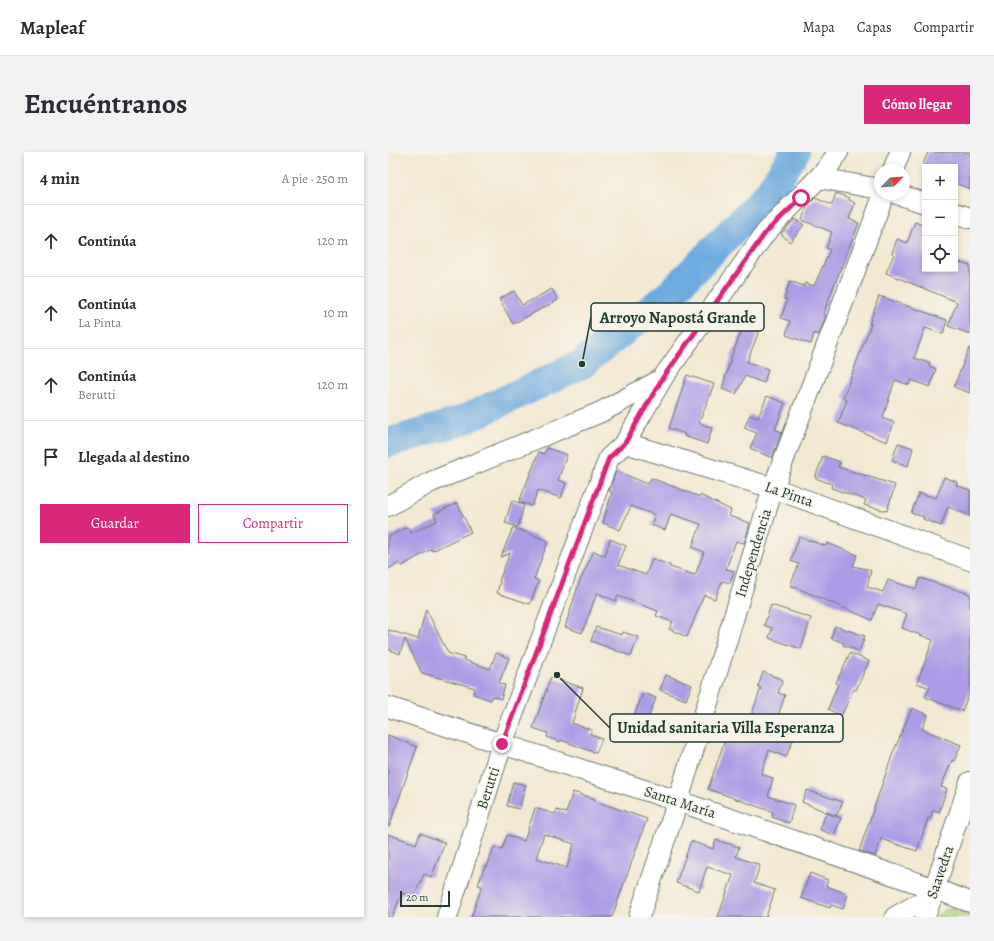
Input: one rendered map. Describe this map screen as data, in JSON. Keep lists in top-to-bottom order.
{
  "streets": {
    "street": [
      "La Pinta",
      "Independencia",
      "Berutti",
      "Santa María",
      "Saavedra"
    ]
  },
  "crossings": [
    ["La Pinta", "Independencia"],
    ["La Pinta", "Berutti"],
    ["Independencia", "Santa María"],
    ["Berutti", "Santa María"],
    ["Santa María", "Saavedra"]
  ],
  "places": ["Arroyo Napostá Grande", "Unidad sanitaria Villa Esperanza"],
  "scale_bar": "20 m",
  "north": "top right",
  "page": {
    "header": "Mapleaf",
    "nav": ["Mapa", "Capas", "Compartir"],
    "title": "Encuéntranos",
    "buttons": [
      "Cómo llegar",
      ["Guardar", "Compartir"]
    ],
    "heading": ["4 min", "A pie · 250 m"],
    "map_buttons": ["+", "−"],
    "list": [
      ["Continúa", "120 m"],
      ["Continúa", "La Pinta", "10 m"],
      ["Continúa", "Berutti", "120 m"],
      "Llegada al destino"
    ],
    "scale": "20 m"
  }
}
